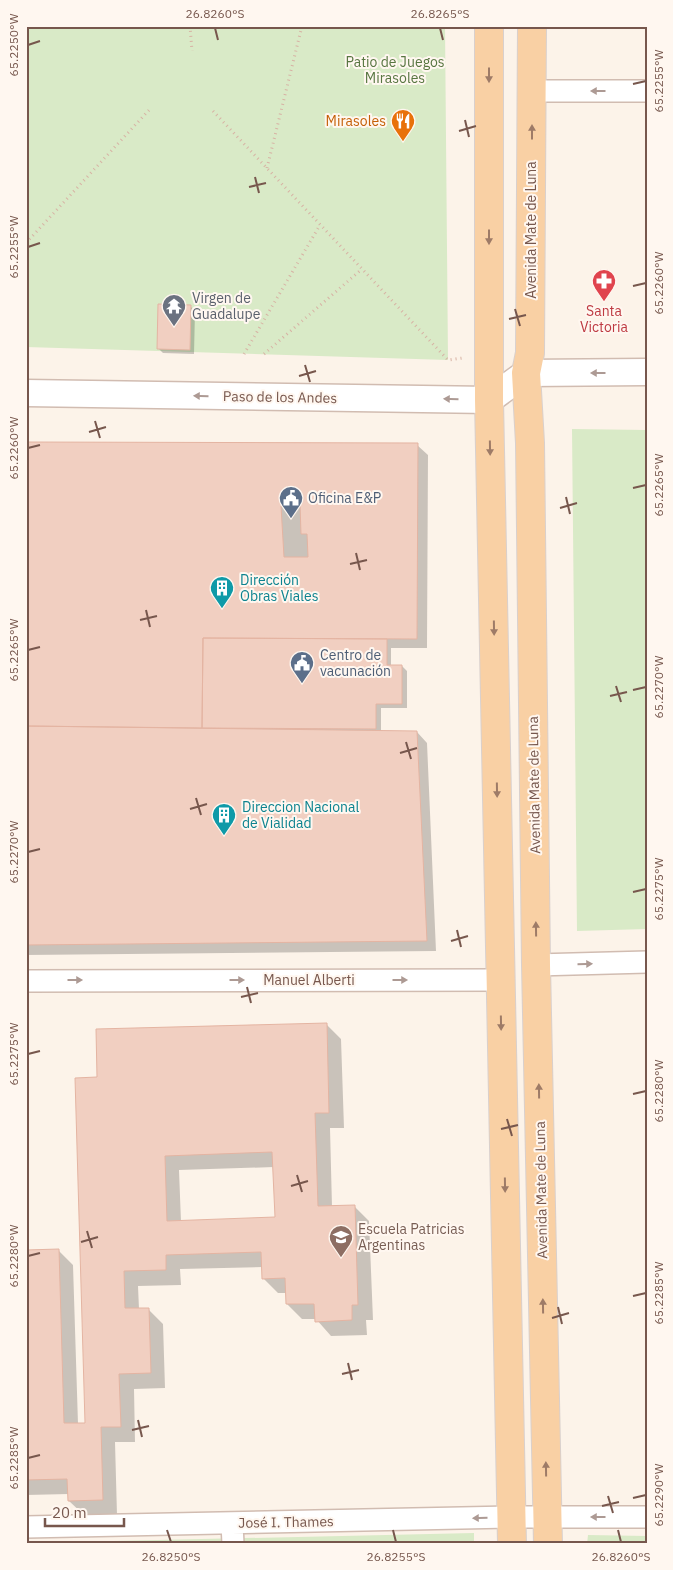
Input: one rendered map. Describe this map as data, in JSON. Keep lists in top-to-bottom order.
{
  "streets": {
    "main road": ["Avenida Mate de Luna"],
    "street": ["Paso de los Andes", "Manuel Alberti", "José I. Thames"]
  },
  "crossings": [
    ["Avenida Mate de Luna", "José I. Thames"]
  ],
  "one_way": ["Paso de los Andes", "Manuel Alberti", "José I. Thames"],
  "parks": ["Patio de Juegos Mirasoles"],
  "places": {
    "restaurant": ["Mirasoles"],
    "pharmacy": ["Santa Victoria"],
    "temple": ["Virgen de Guadalupe"],
    "public building": ["Oficina E&P", "Centro de vacunación"],
    "building": ["Dirección Obras Viales", "Direccion Nacional de Vialidad"],
    "school or university": ["Escuela Patricias Argentinas"]
  },
  "scale_bar": "20 m",
  "coordinates": [
    "26.8260°S",
    "26.8265°S",
    "65.2250°W",
    "65.2255°W",
    "65.2260°W",
    "65.2265°W",
    "65.2270°W",
    "65.2275°W",
    "65.2280°W",
    "65.2285°W",
    "65.2290°W",
    "26.8250°S",
    "26.8255°S"
  ]
}
